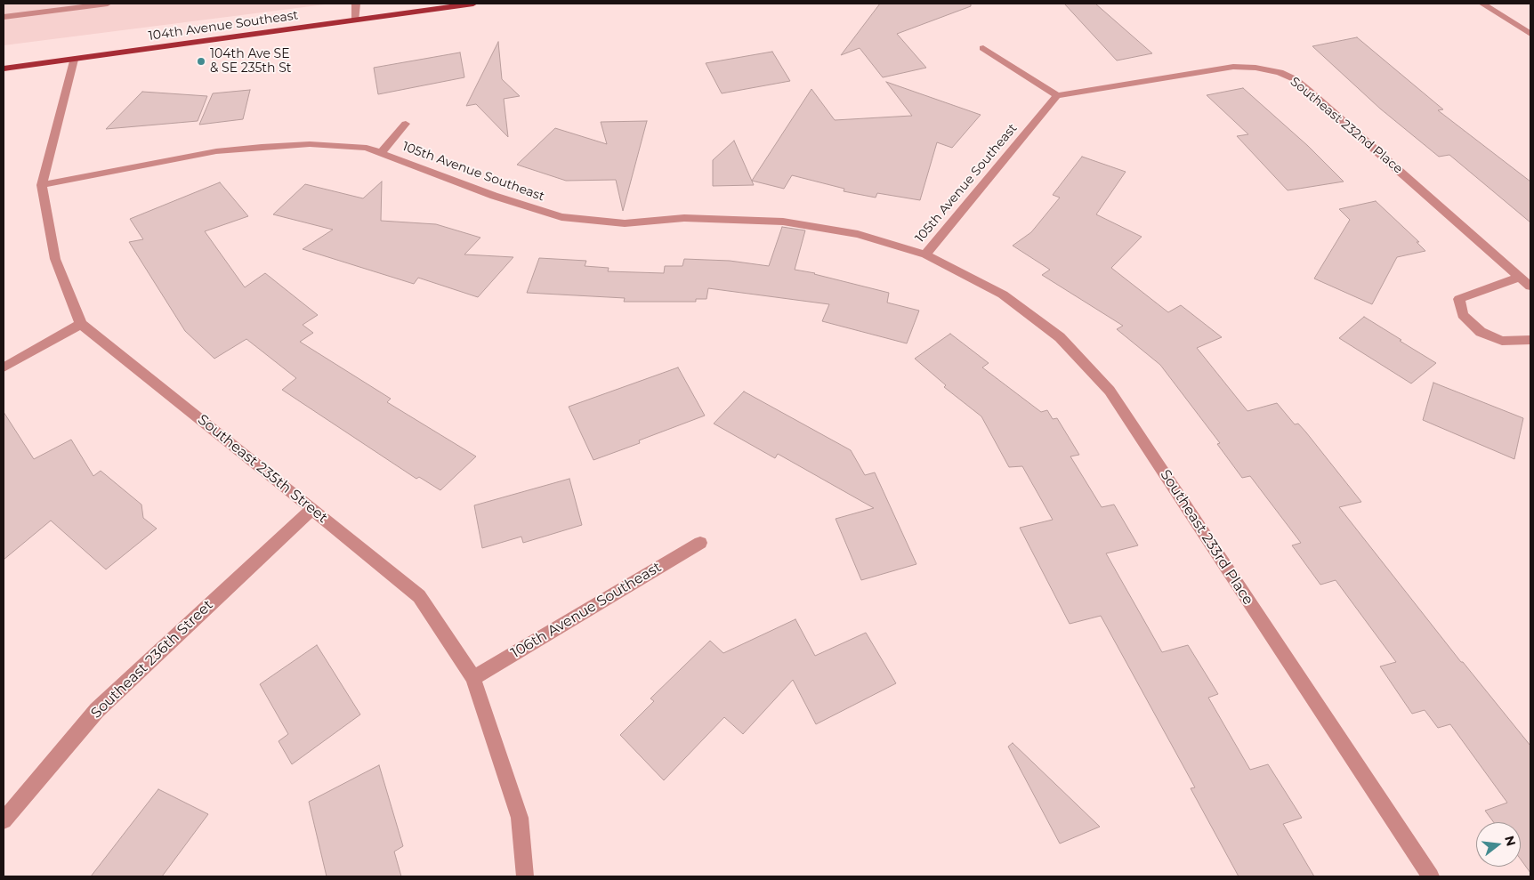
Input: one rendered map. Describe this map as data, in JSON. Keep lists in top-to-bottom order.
{
  "streets": {
    "main road": ["104th Avenue Southeast"],
    "street": [
      "Southeast 232nd Place",
      "105th Avenue Southeast",
      "Southeast 235th Street",
      "Southeast 233rd Place",
      "106th Avenue Southeast",
      "Southeast 236th Street"
    ]
  },
  "crossings": [
    ["Southeast 232nd Place", "105th Avenue Southeast"],
    ["105th Avenue Southeast", "Southeast 233rd Place"],
    ["Southeast 235th Street", "106th Avenue Southeast"],
    ["Southeast 235th Street", "Southeast 236th Street"]
  ],
  "places": ["104th Ave SE & SE 235th St"],
  "north": "right"
}
